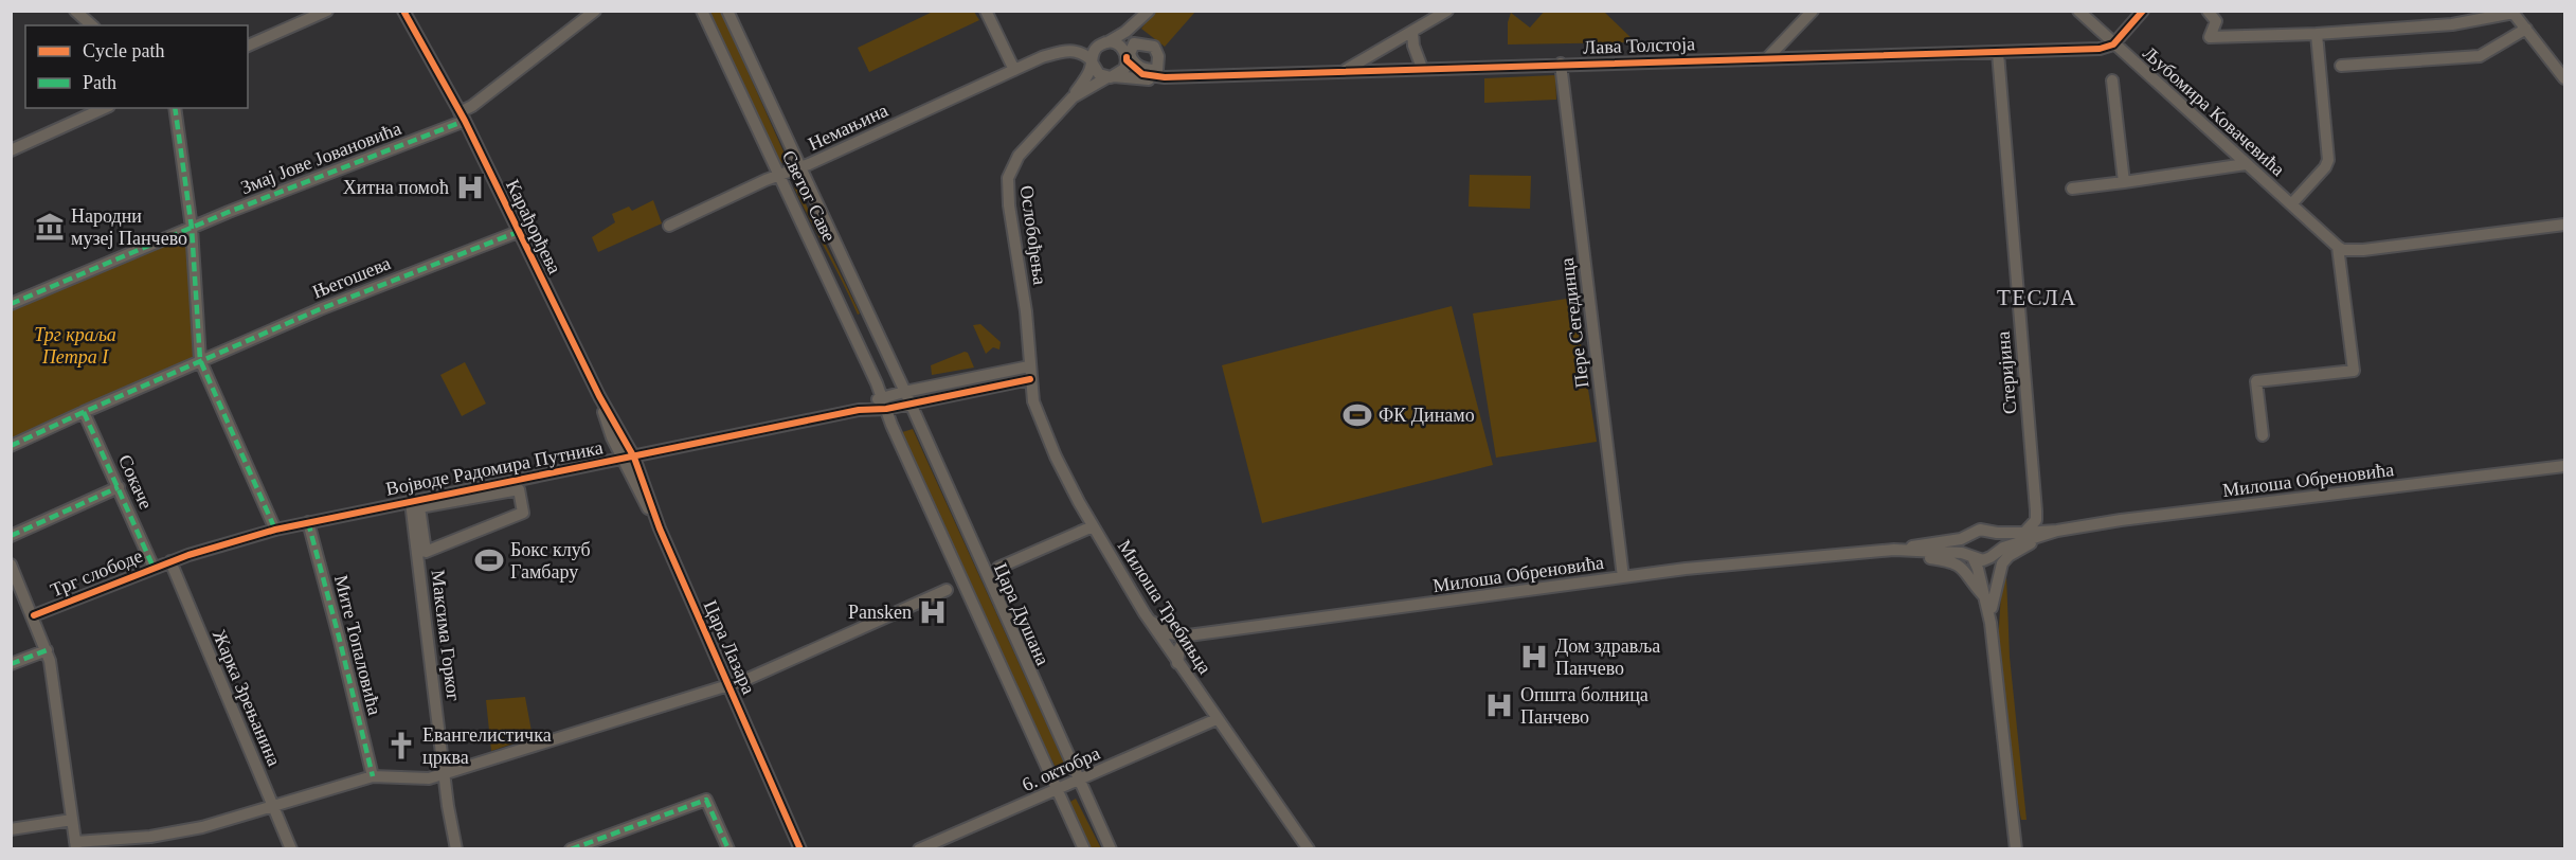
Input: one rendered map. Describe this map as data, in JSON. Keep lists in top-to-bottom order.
{
  "streets": {
    "street": [
      "Лава Толстоја",
      "Љубомира Ковачевића",
      "Немањина",
      "Змај Јове Јовановића",
      "Светог Саве",
      "Карађорђева",
      "Ослобођења",
      "Његошева",
      "Пере Сегединца",
      "Стеријина",
      "Војводе Радомира Путника",
      "Милоша Обреновића",
      "Сокаче",
      "Трг слободе",
      "Милоша Требињца",
      "Цара Душана",
      "Максима Горког",
      "Мите Топаловића",
      "Цара Лазара",
      "Жарка Зрењанина",
      "6. октобра"
    ]
  },
  "crossings": [
    ["Лава Толстоја", "Љубомира Ковачевића"],
    ["Лава Толстоја", "Ослобођења"],
    ["Лава Толстоја", "Пере Сегединца"],
    ["Лава Толстоја", "Стеријина"],
    ["Немањина", "Светог Саве"],
    ["Змај Јове Јовановића", "Карађорђева"],
    ["Светог Саве", "Војводе Радомира Путника"],
    ["Светог Саве", "Цара Душана"],
    ["Карађорђева", "Његошева"],
    ["Карађорђева", "Војводе Радомира Путника"],
    ["Карађорђева", "Цара Лазара"],
    ["Ослобођења", "Војводе Радомира Путника"],
    ["Ослобођења", "Милоша Требињца"],
    ["Пере Сегединца", "Милоша Обреновића"],
    ["Војводе Радомира Путника", "Трг слободе"],
    ["Војводе Радомира Путника", "Милоша Требињца"],
    ["Војводе Радомира Путника", "Цара Душана"],
    ["Војводе Радомира Путника", "Максима Горког"],
    ["Војводе Радомира Путника", "Мите Топаловића"],
    ["Војводе Радомира Путника", "Цара Лазара"],
    ["Војводе Радомира Путника", "Жарка Зрењанина"],
    ["Милоша Обреновића", "Милоша Требињца"],
    ["Сокаче", "Трг слободе"],
    ["Трг слободе", "Жарка Зрењанина"],
    ["Милоша Требињца", "6. октобра"],
    ["Цара Душана", "6. октобра"]
  ],
  "districts": ["ТЕСЛА"],
  "parks": ["Трг краља Петра I"],
  "places": {
    "hospital": [
      "Хитна помоћ",
      "Pansken",
      "Дом здравља Панчево",
      "Општа болница Панчево"
    ],
    "museum": ["Народни музеј Панчево"],
    "sports": ["ФК Динамо", "Бокс клуб Гамбару"],
    "church": ["Евангелистичка црква"]
  },
  "legend": ["Cycle path", "Path"]
}
